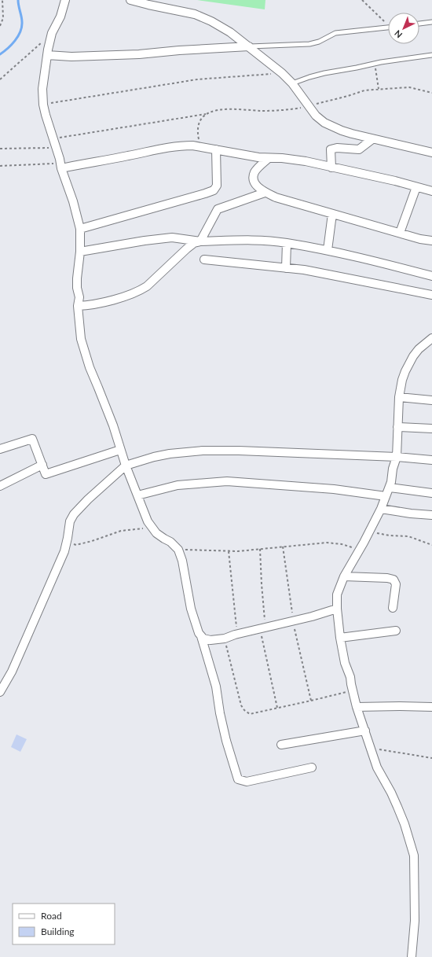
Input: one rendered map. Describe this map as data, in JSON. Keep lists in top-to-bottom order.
{
  "legend": ["Road", "Building"],
  "north": "bottom left"
}
